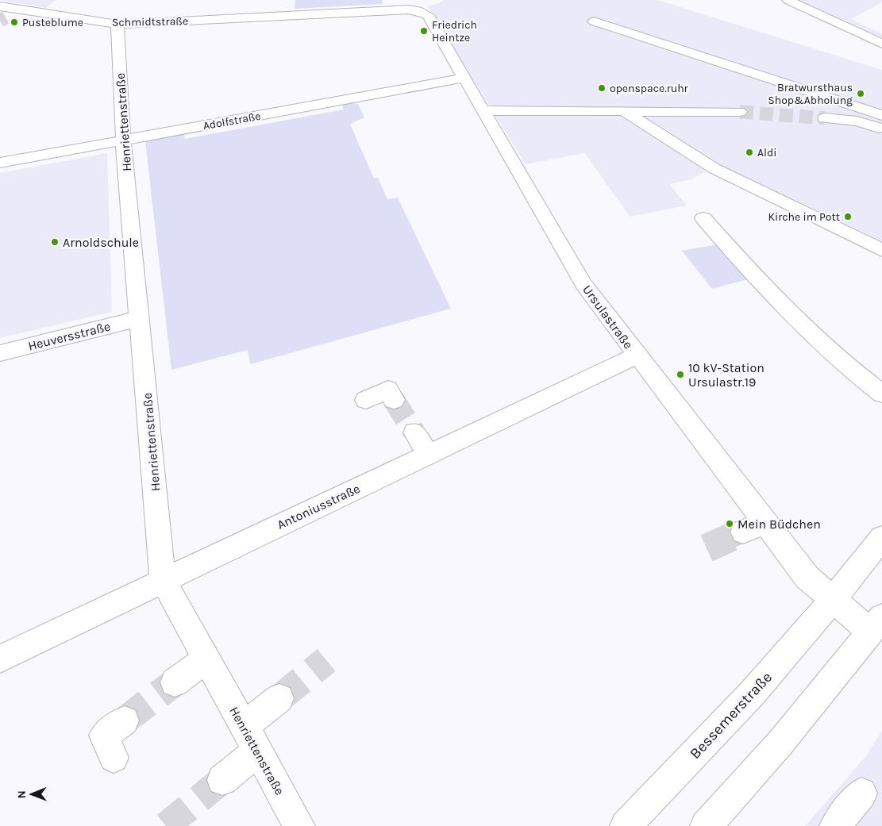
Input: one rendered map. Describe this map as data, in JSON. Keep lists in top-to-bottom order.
{
  "streets": {
    "street": [
      "Schmidtstraße",
      "Adolfstraße",
      "Henriettenstraße",
      "Ursulastraße",
      "Heuversstraße",
      "Antoniusstraße",
      "Bessemerstraße"
    ]
  },
  "crossings": [
    ["Schmidtstraße", "Henriettenstraße"],
    ["Schmidtstraße", "Ursulastraße"],
    ["Adolfstraße", "Henriettenstraße"],
    ["Adolfstraße", "Ursulastraße"],
    ["Henriettenstraße", "Heuversstraße"],
    ["Henriettenstraße", "Antoniusstraße"],
    ["Ursulastraße", "Antoniusstraße"],
    ["Ursulastraße", "Bessemerstraße"]
  ],
  "places": [
    "Pusteblume",
    "Friedrich Heintze",
    "openspace.ruhr",
    "Bratwursthaus Shop&Abholung",
    "Aldi",
    "Kirche im Pott",
    "Arnoldschule",
    "10 kV-Station Ursulastr.19",
    "Mein Büdchen"
  ],
  "north": "left"
}
